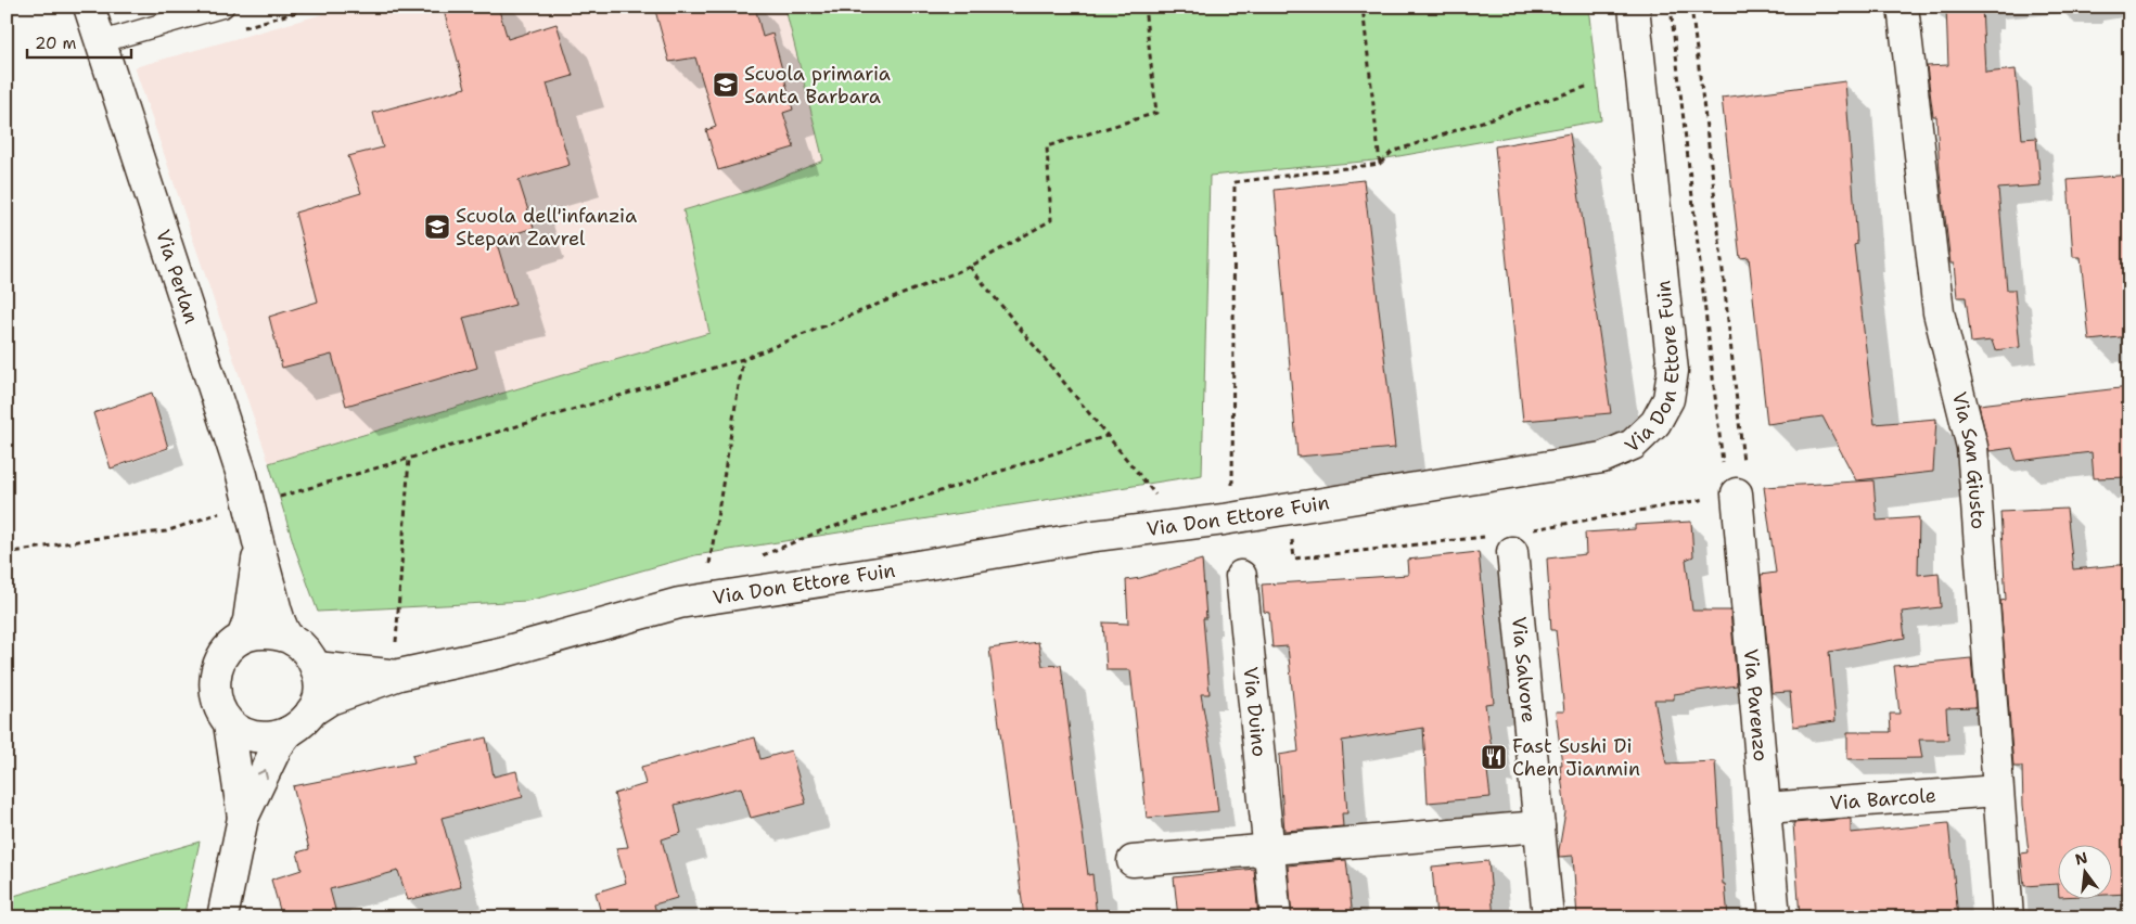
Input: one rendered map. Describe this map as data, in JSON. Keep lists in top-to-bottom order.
{
  "streets": {
    "street": [
      "Via Perlan",
      "Via Don Ettore Fuin",
      "Via San Giusto",
      "Via Salvore",
      "Via Parenzo",
      "Via Duino",
      "Via Barcole"
    ]
  },
  "crossings": [
    ["Via Perlan", "Via Don Ettore Fuin"],
    ["Via San Giusto", "Via Barcole"],
    ["Via Parenzo", "Via Barcole"]
  ],
  "places": {
    "school or university": ["Scuola primaria Santa Barbara", "Scuola dell'infanzia Stepan Zavrel"],
    "restaurant": ["Fast Sushi Di Chen Jianmin"]
  },
  "scale_bar": "20 m",
  "north": "top"
}
